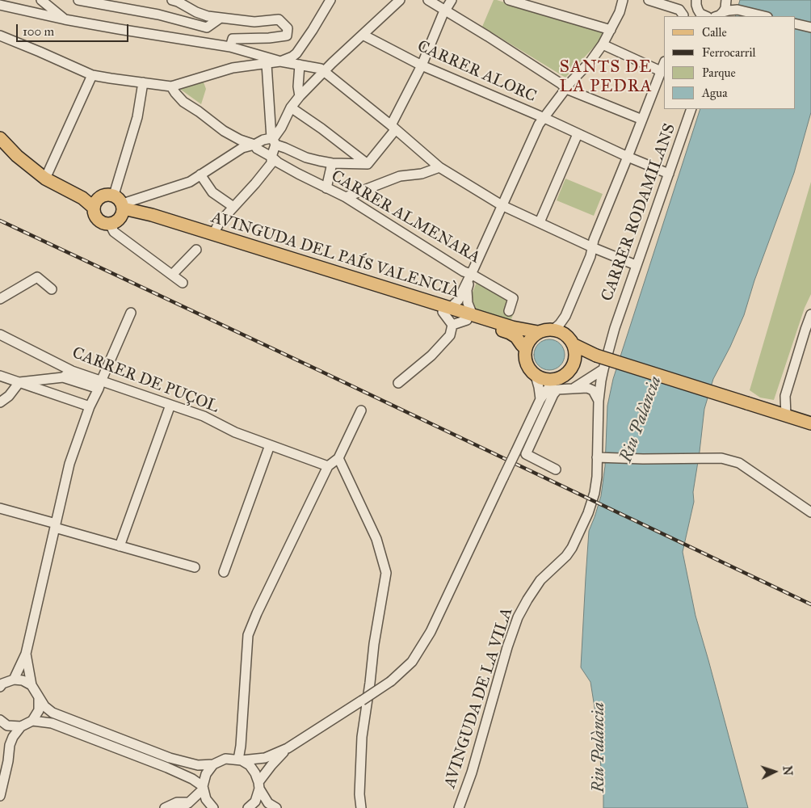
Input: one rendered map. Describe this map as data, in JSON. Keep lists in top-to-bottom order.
{
  "streets": {
    "main road": ["AVINGUDA DEL PAÍS VALENCIÀ"],
    "street": [
      "CARRER ALORC",
      "CARRER RODAMILANS",
      "CARRER ALMENARA",
      "CARRER DE PUÇOL",
      "AVINGUDA DE LA VILA"
    ]
  },
  "crossings": [
    ["CARRER ALORC", "CARRER RODAMILANS"],
    ["CARRER RODAMILANS", "AVINGUDA DE LA VILA"]
  ],
  "districts": ["SANTS DE LA PEDRA"],
  "water": ["Riu Palància"],
  "legend": [
    "Calle",
    "Ferrocarril",
    "Parque",
    "Agua"
  ],
  "scale_bar": "100 m",
  "north": "right"
}
